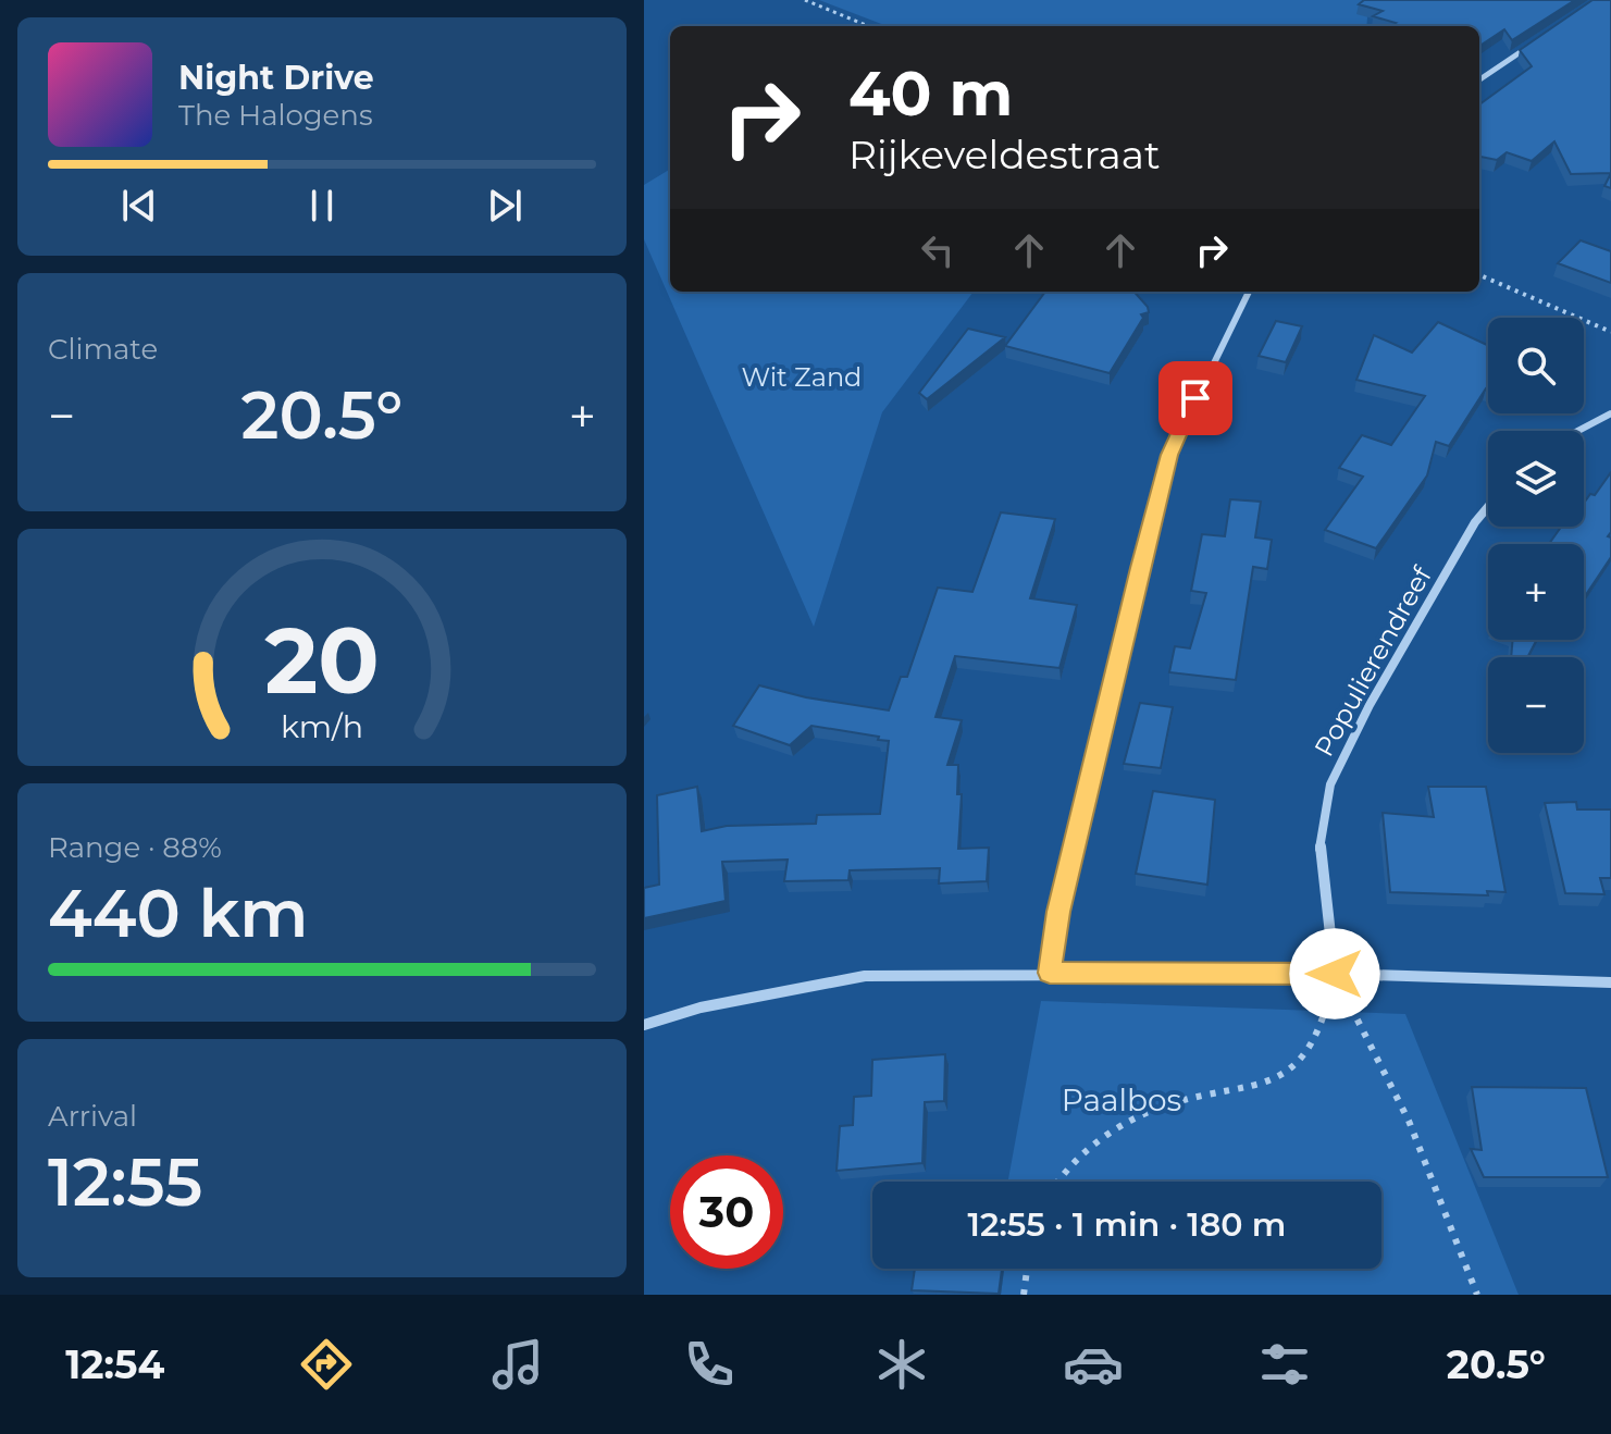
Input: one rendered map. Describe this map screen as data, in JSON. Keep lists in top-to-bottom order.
{
  "streets": {
    "street": ["Populierendreef"]
  },
  "parks": ["Wit Zand", "Paalbos"],
  "page": {
    "turn": ["40 m", "Rijkeveldestraat"],
    "song": ["Night Drive", "The Halogens"],
    "tile": [
      "Climate",
      ["Range · 88%", "440 km"],
      ["Arrival", "12:55"]
    ],
    "map_buttons": ["+", "−"],
    "heat": ["−", "20.5°", "+"],
    "limit": "30",
    "trip": "12:55 · 1 min · 180 m",
    "tabs": ["12:54", "20.5°"],
    "gauge": ["20", "km/h"]
  }
}
